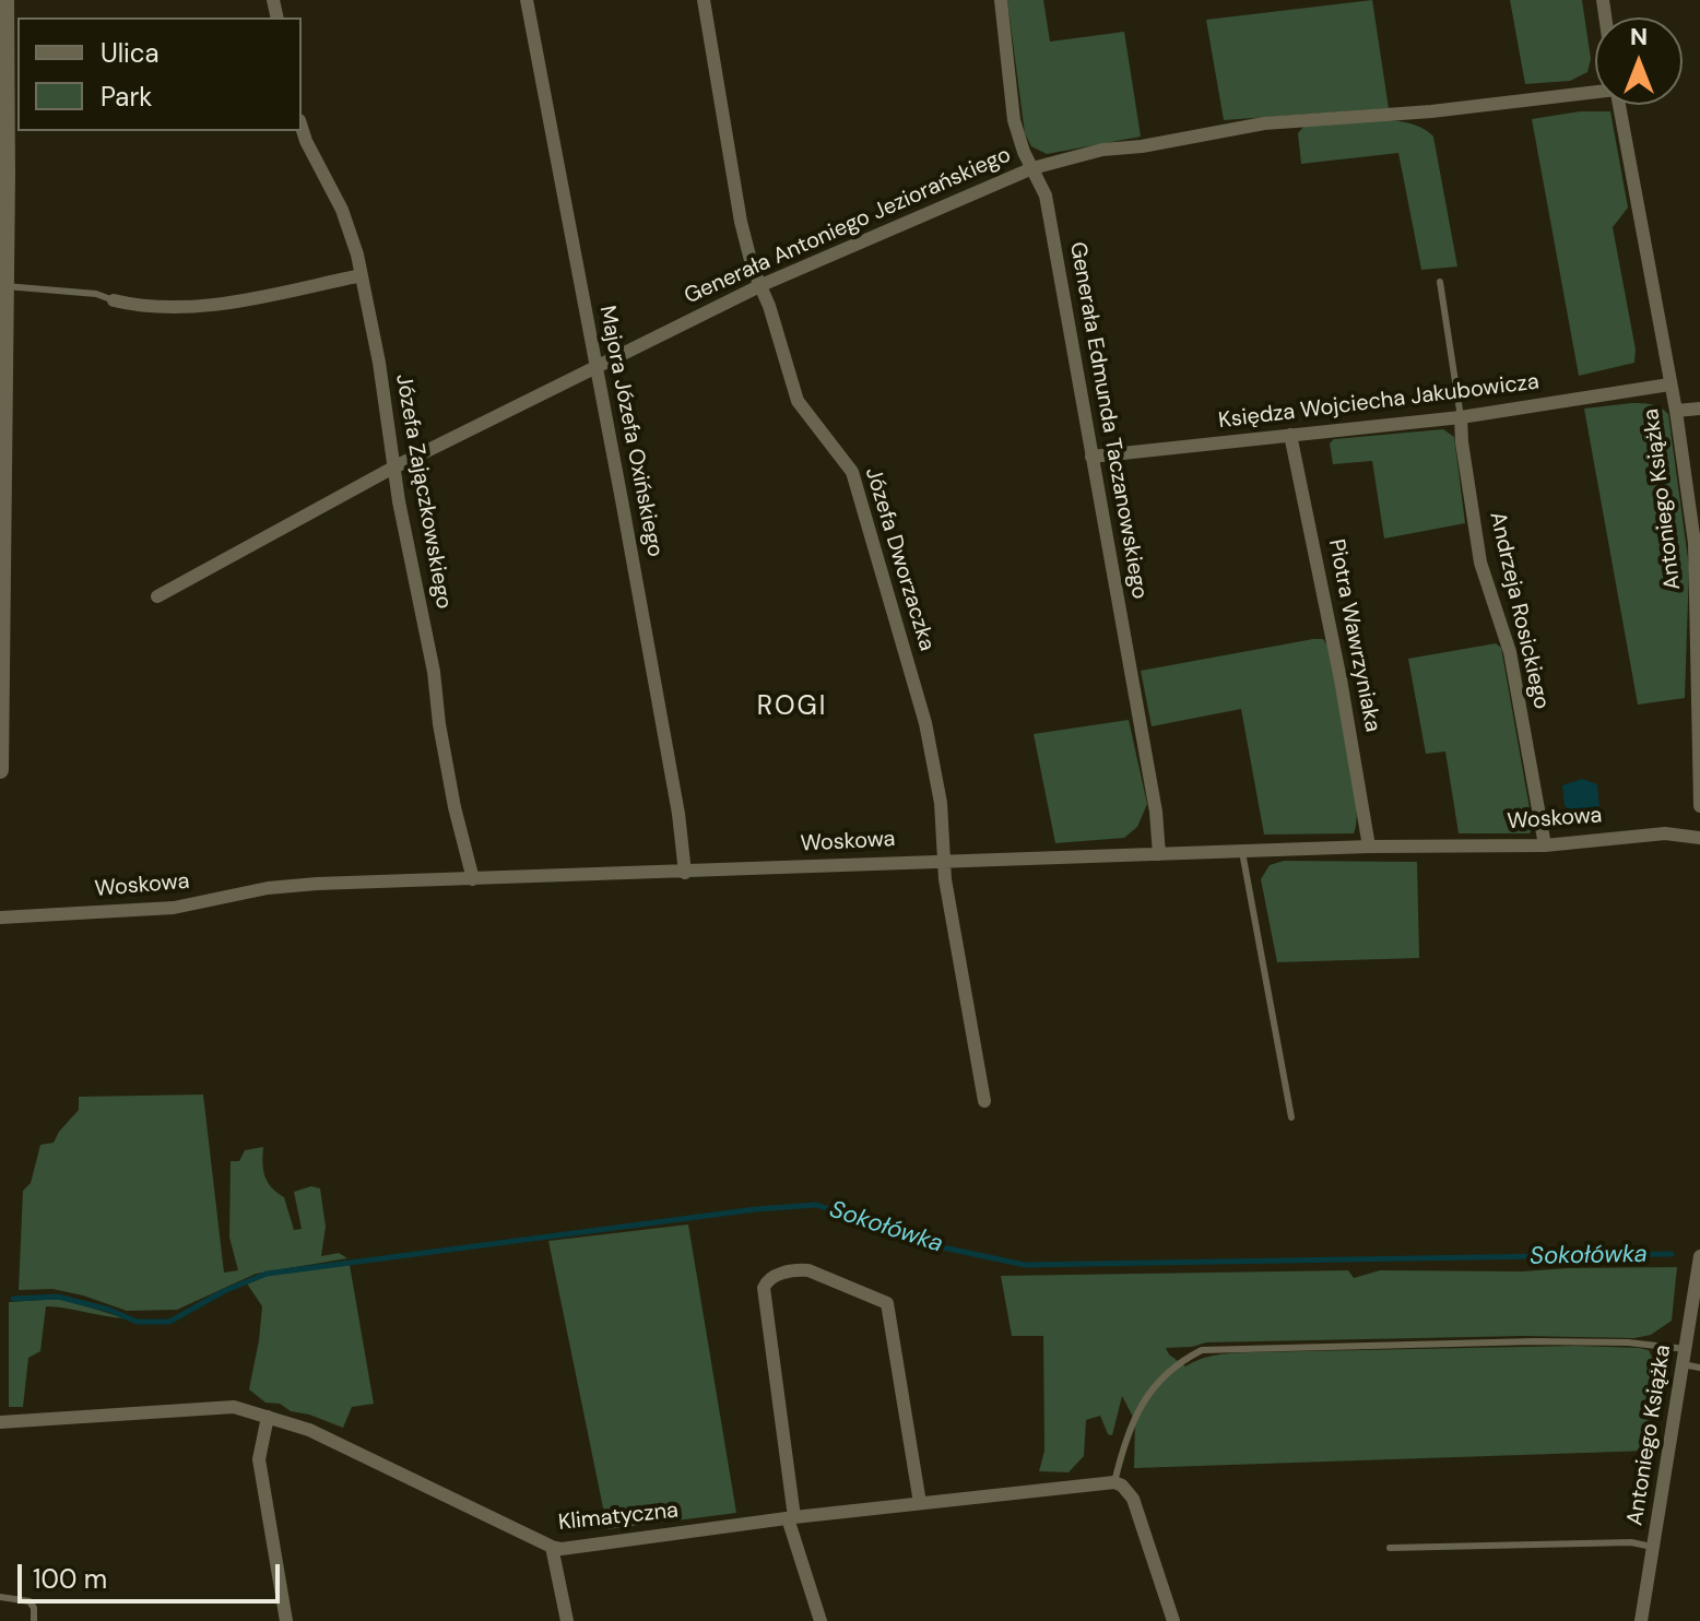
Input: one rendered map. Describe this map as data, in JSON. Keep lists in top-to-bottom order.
{
  "streets": {
    "street": [
      "Generała Antoniego Jeziorańskiego",
      "Księdza Wojciecha Jakubowicza",
      "Generała Edmunda Taczanowskiego",
      "Majora Józefa Oxińskiego",
      "Józefa Zajączkowskiego",
      "Antoniego Książka",
      "Józefa Dworzaczka",
      "Andrzeja Rosickiego",
      "Piotra Wawrzyniaka",
      "Woskowa",
      "Klimatyczna"
    ]
  },
  "crossings": [
    ["Generała Antoniego Jeziorańskiego", "Generała Edmunda Taczanowskiego"],
    ["Generała Antoniego Jeziorańskiego", "Majora Józefa Oxińskiego"],
    ["Generała Antoniego Jeziorańskiego", "Józefa Zajączkowskiego"],
    ["Generała Antoniego Jeziorańskiego", "Józefa Dworzaczka"],
    ["Księdza Wojciecha Jakubowicza", "Generała Edmunda Taczanowskiego"],
    ["Księdza Wojciecha Jakubowicza", "Antoniego Książka"],
    ["Księdza Wojciecha Jakubowicza", "Andrzeja Rosickiego"],
    ["Księdza Wojciecha Jakubowicza", "Piotra Wawrzyniaka"],
    ["Generała Edmunda Taczanowskiego", "Woskowa"],
    ["Majora Józefa Oxińskiego", "Woskowa"],
    ["Józefa Zajączkowskiego", "Woskowa"],
    ["Józefa Dworzaczka", "Woskowa"],
    ["Andrzeja Rosickiego", "Woskowa"],
    ["Piotra Wawrzyniaka", "Woskowa"]
  ],
  "districts": ["ROGI"],
  "water": ["Sokołówka"],
  "legend": ["Ulica", "Park"],
  "scale_bar": "100 m",
  "north": "top"
}
